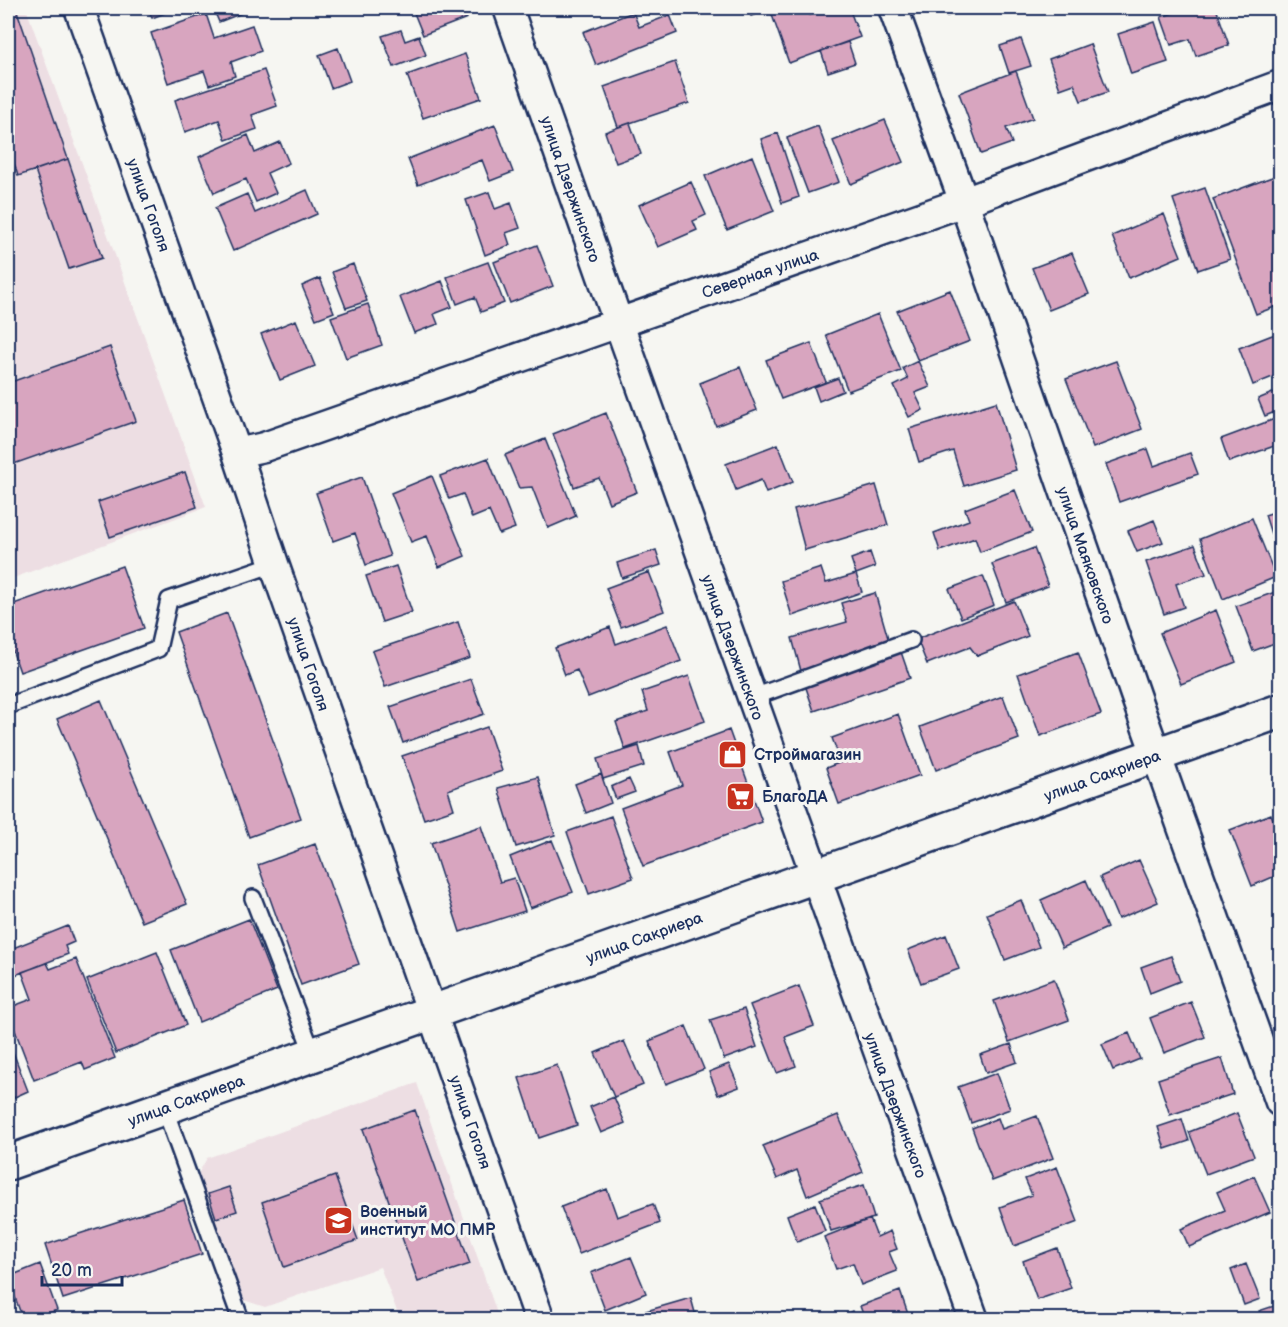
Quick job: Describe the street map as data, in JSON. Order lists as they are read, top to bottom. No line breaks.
{"streets":{"street":["улица Дзержинского","улица Гоголя","Северная улица","улица Маяковского","улица Сакриера"]},"crossings":[["улица Дзержинского","Северная улица"],["улица Дзержинского","улица Сакриера"],["улица Гоголя","Северная улица"],["улица Гоголя","улица Сакриера"],["Северная улица","улица Маяковского"],["улица Маяковского","улица Сакриера"]],"places":{"shop":["Строймагазин"],"supermarket":["БлагоДА"],"school or university":["Военный институт МО ПМР"]},"scale_bar":"20 m"}
